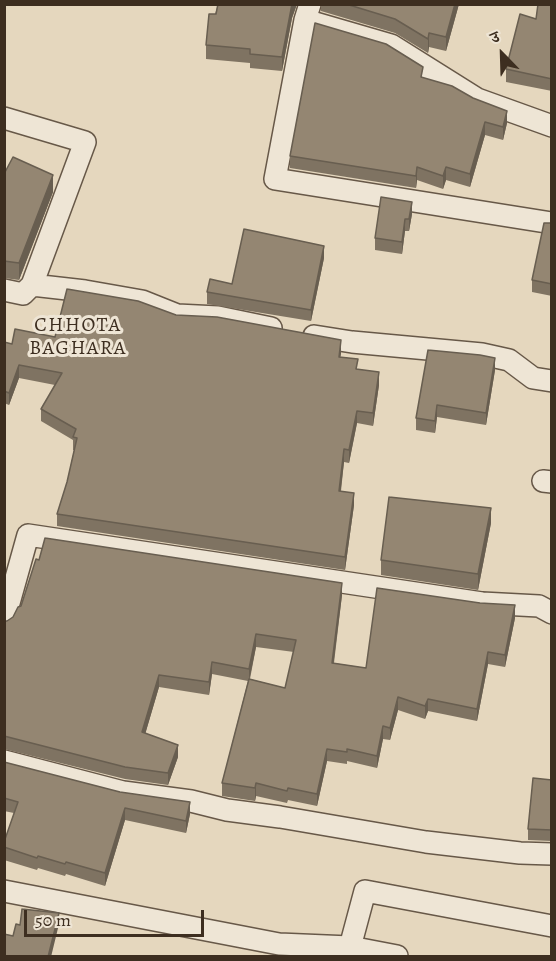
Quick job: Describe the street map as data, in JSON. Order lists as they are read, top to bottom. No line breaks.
{"districts":["CHHOTA BAGHARA"],"scale_bar":"50 m","north":"top left"}
